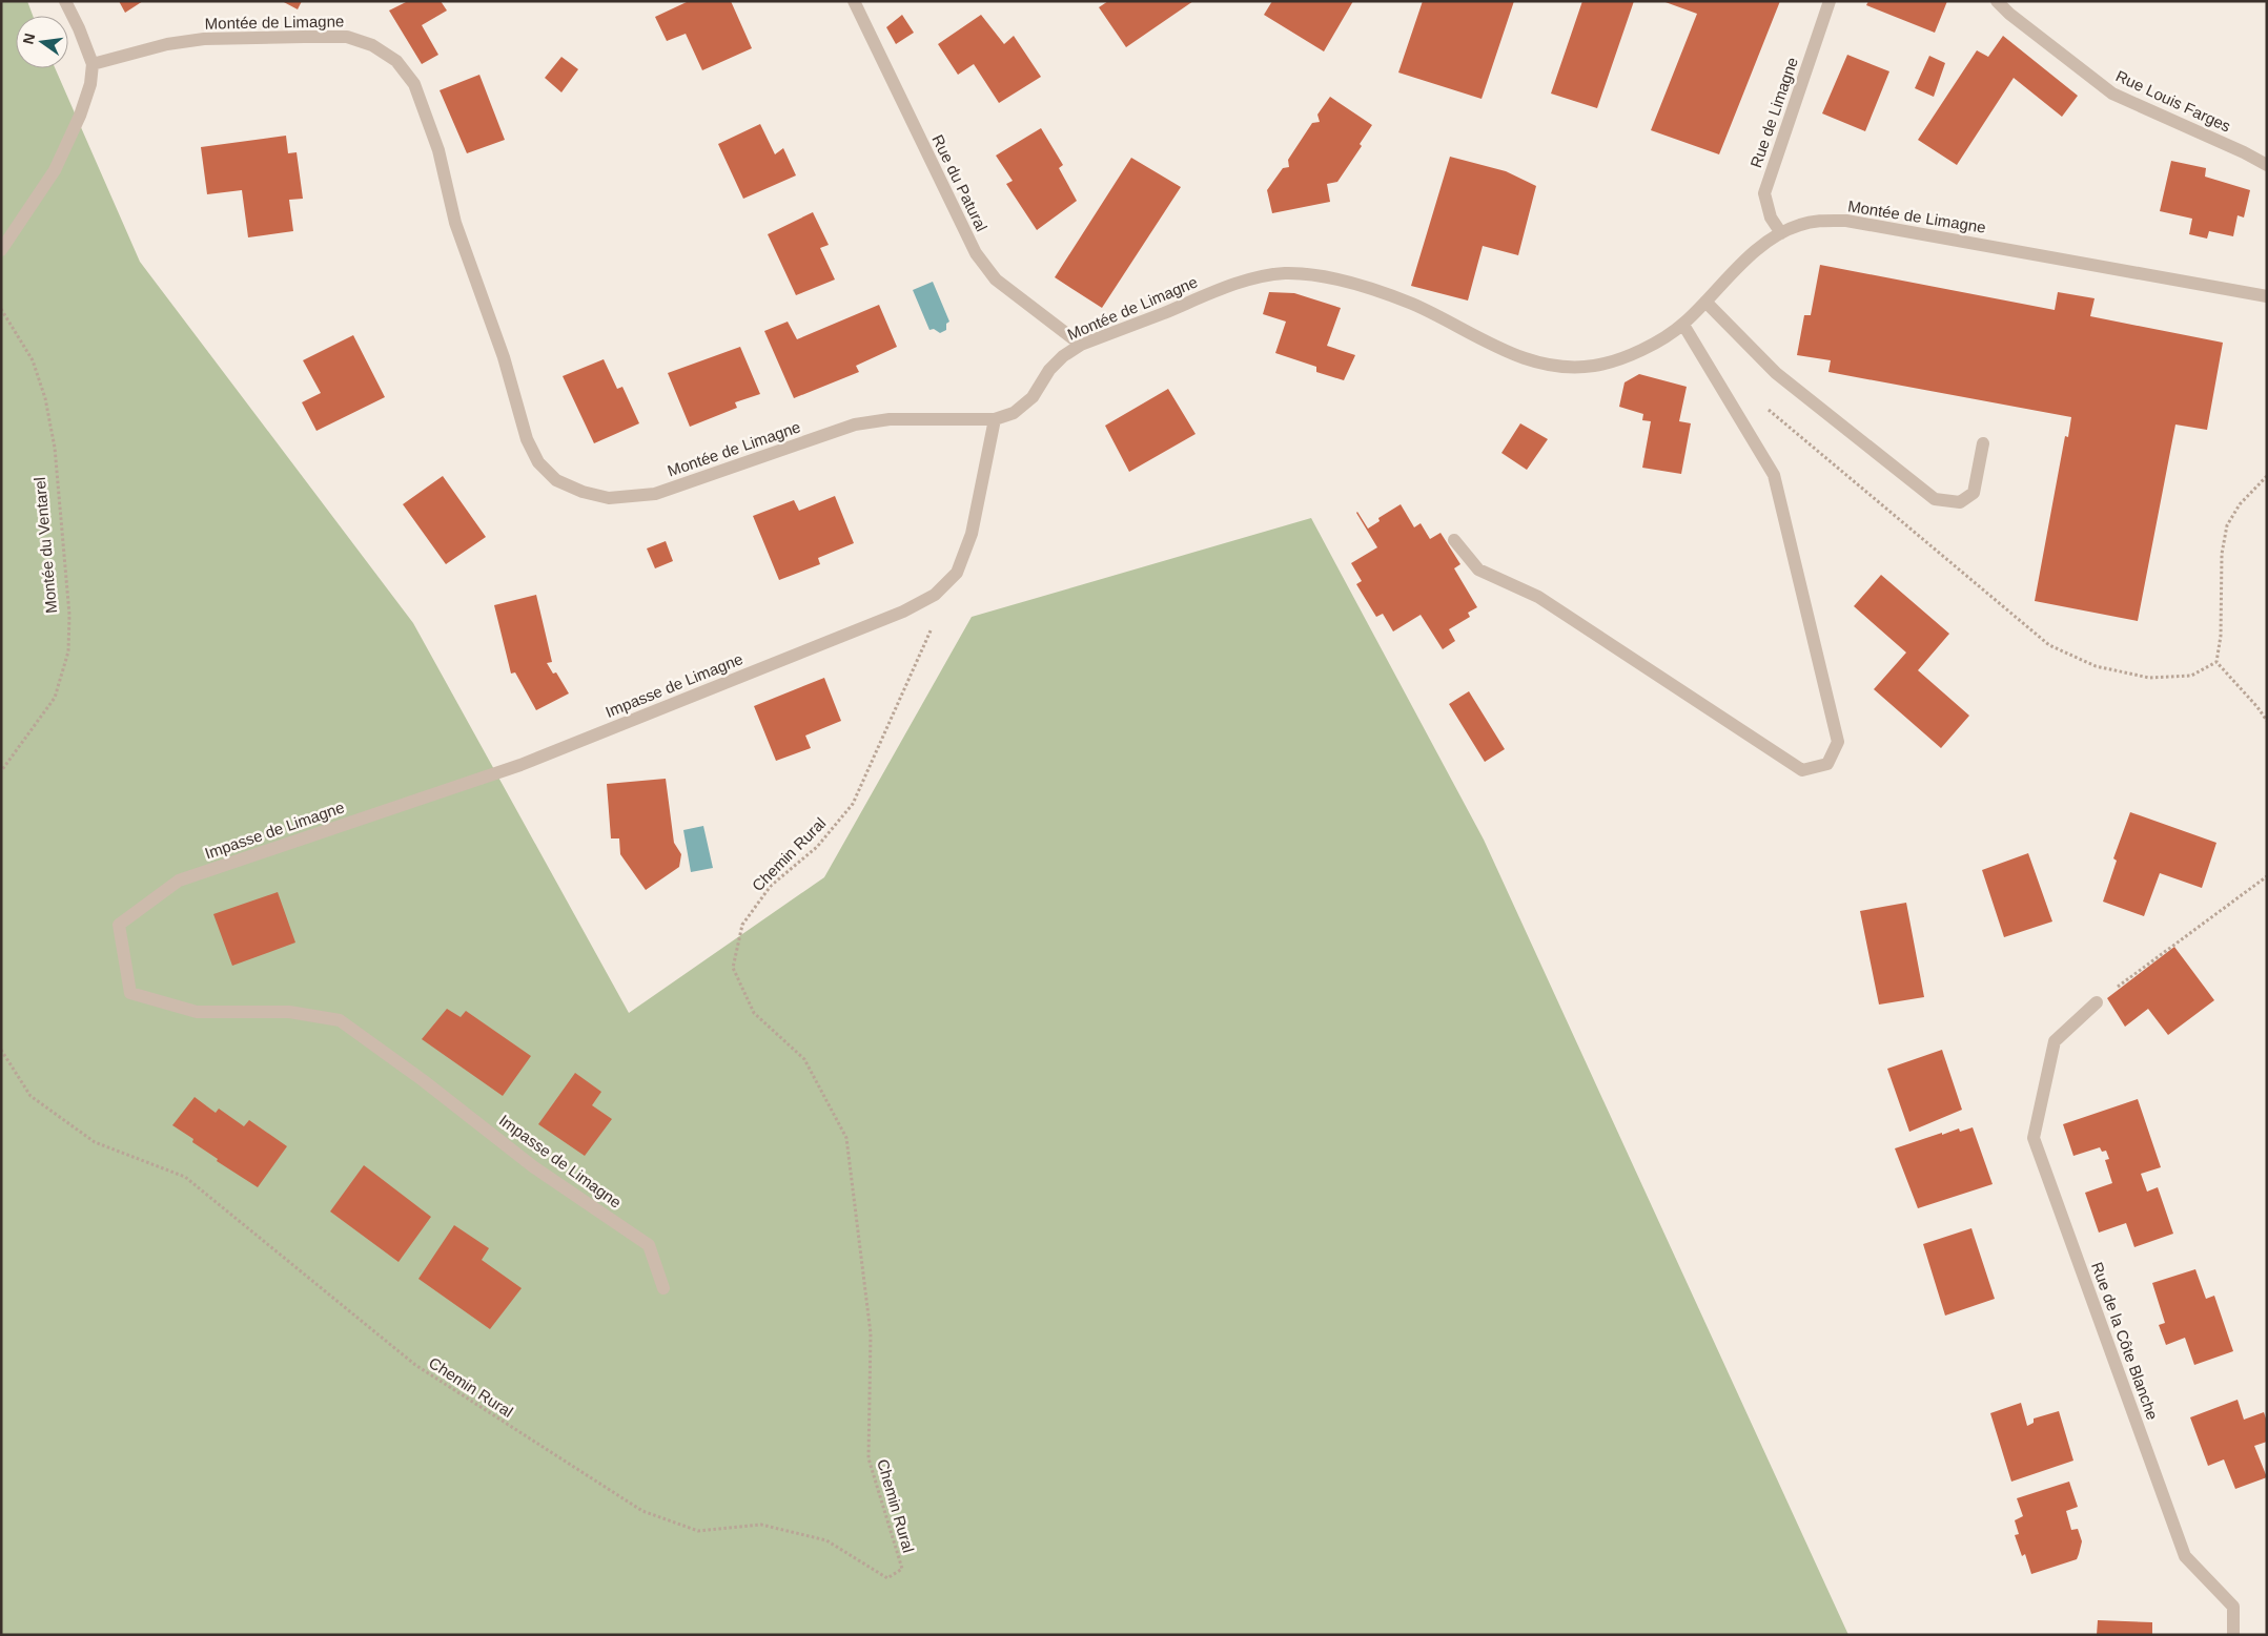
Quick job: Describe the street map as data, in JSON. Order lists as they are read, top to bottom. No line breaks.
{"streets":{"street":["Montée de Limagne","Rue Louis Farges","Rue de Limagne","Rue du Patural","Impasse de Limagne","Rue de la Côte Blanche"],"path":["Montée du Ventarel","Chemin Rural"]},"crossings":[["Montée de Limagne","Rue de Limagne"],["Montée de Limagne","Rue du Patural"],["Montée de Limagne","Impasse de Limagne"]],"north":"left"}
